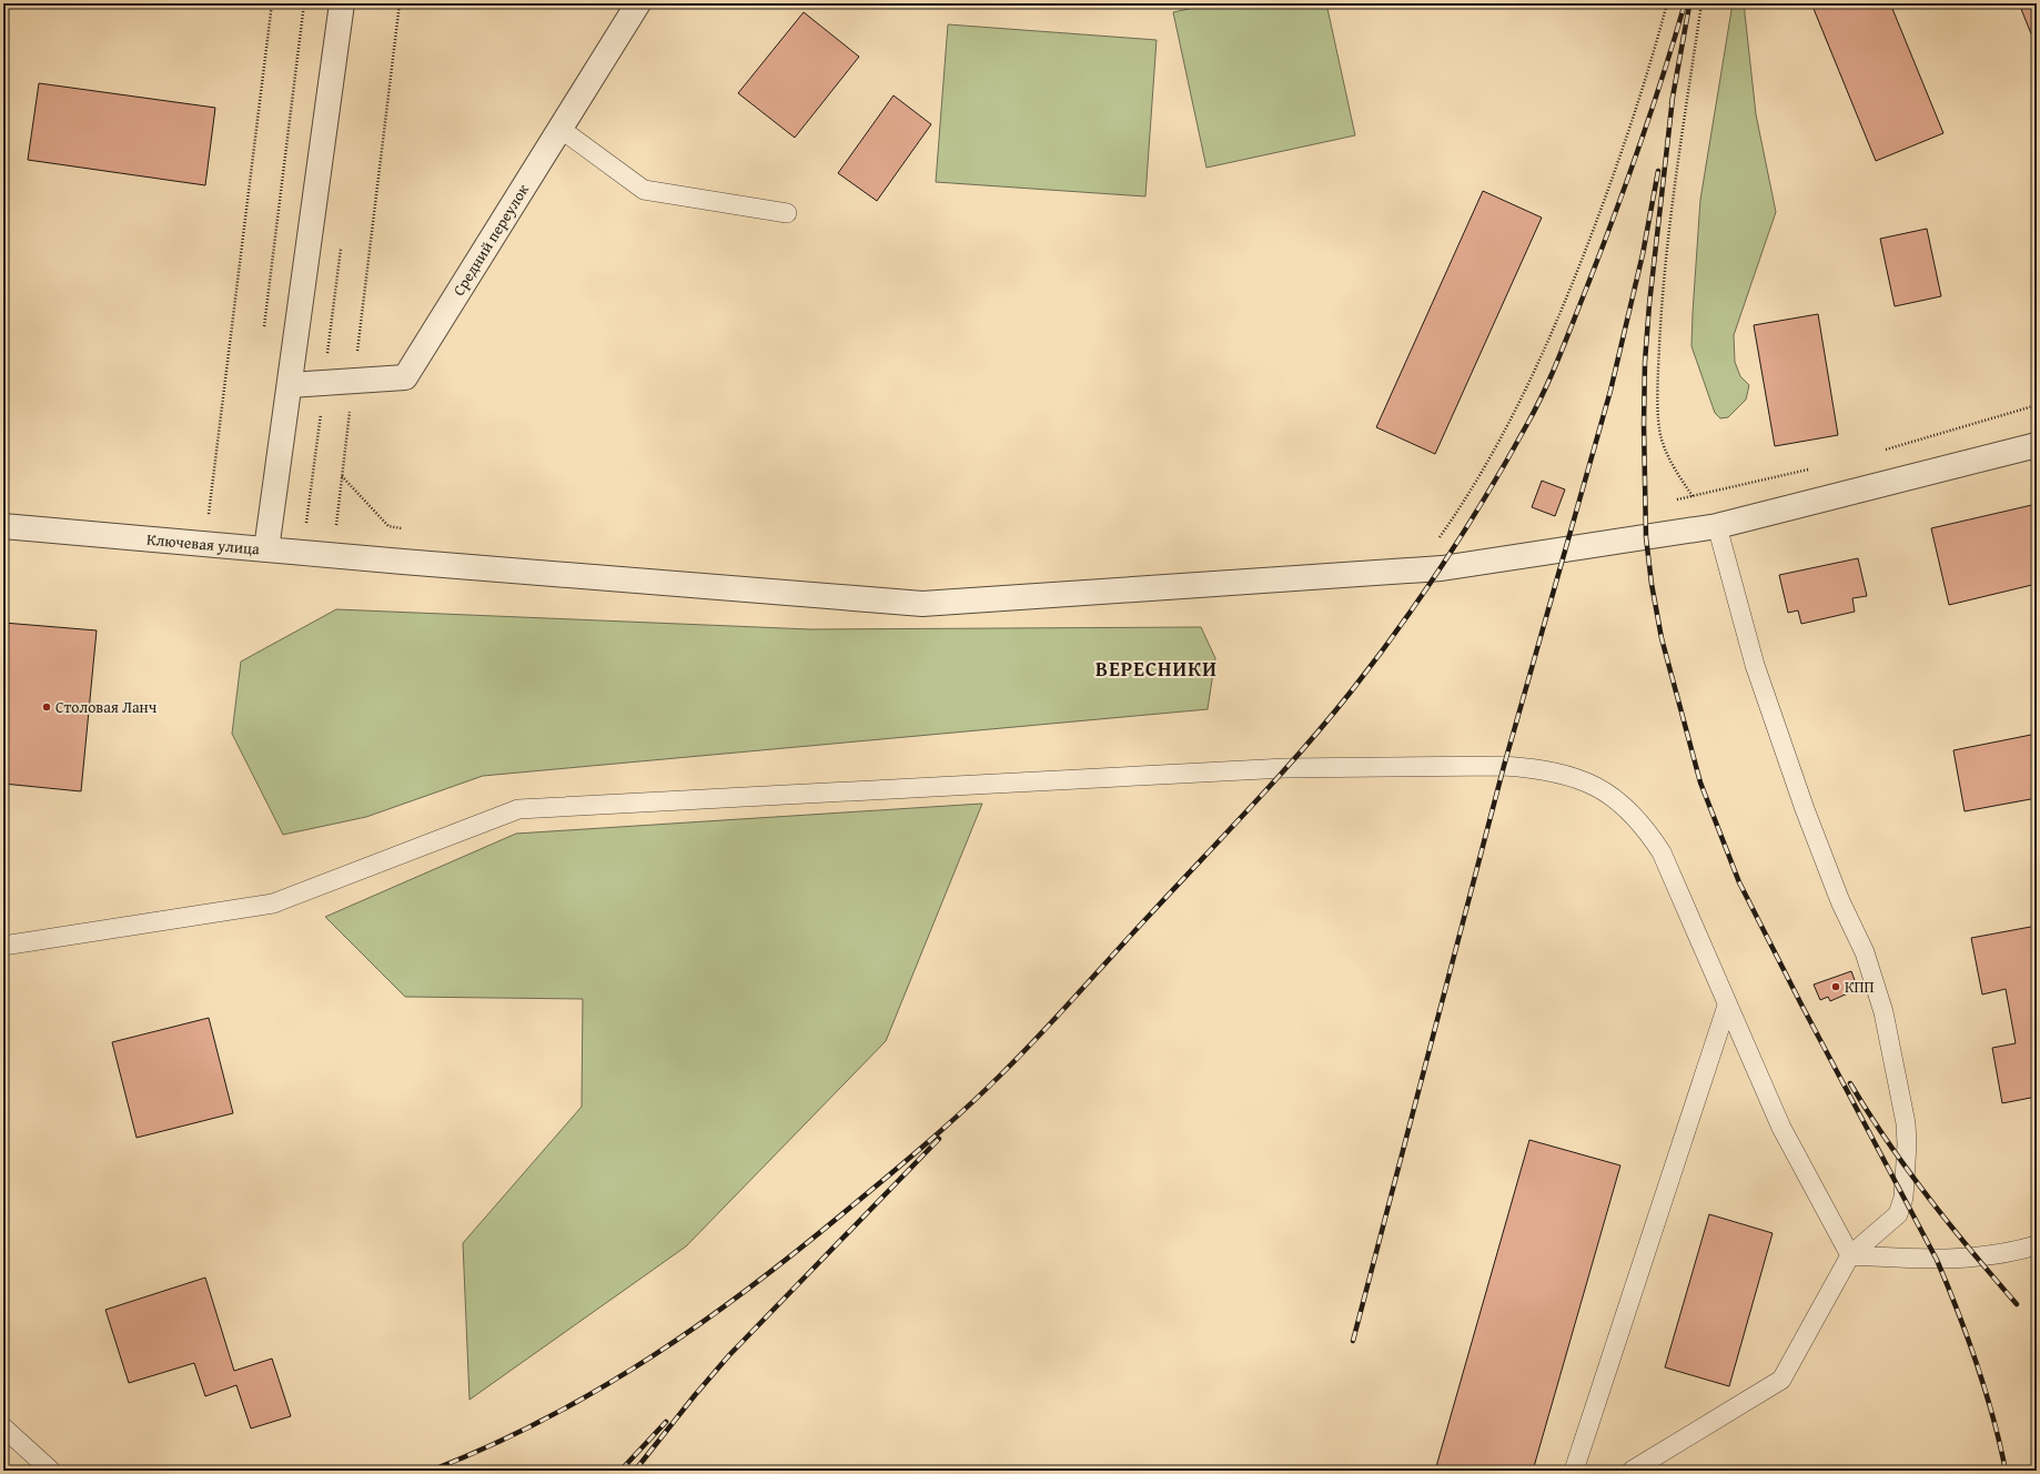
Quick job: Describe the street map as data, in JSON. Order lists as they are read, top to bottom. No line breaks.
{"streets":{"street":["Средний переулок","Ключевая улица"]},"districts":["ВЕРЕСНИКИ"],"places":["Столовая Ланч","КПП"]}
